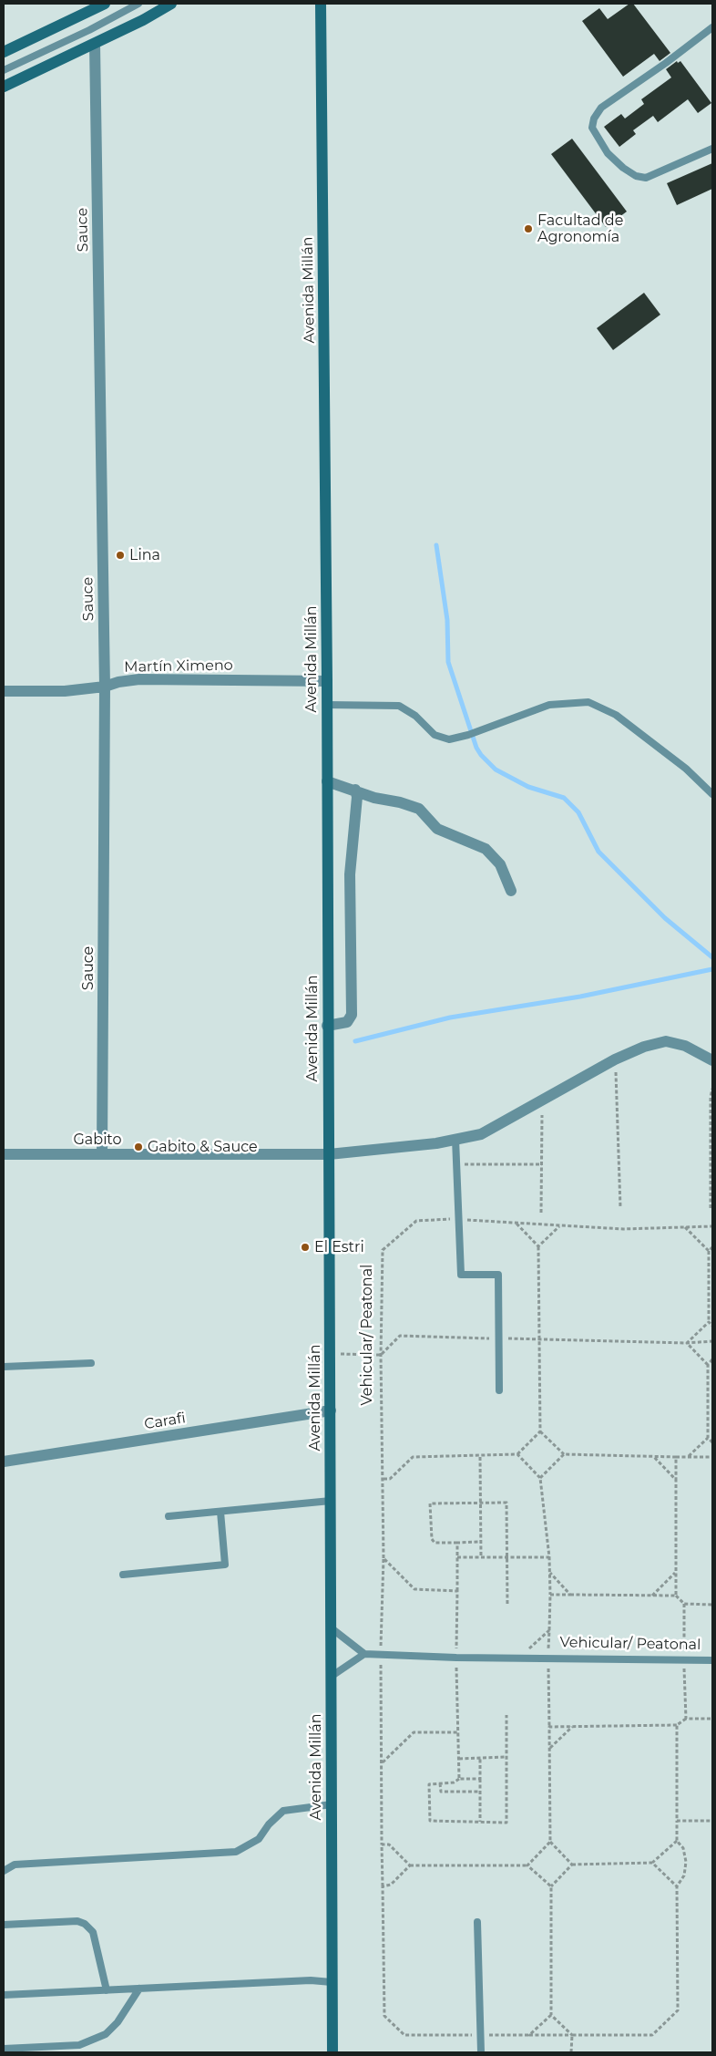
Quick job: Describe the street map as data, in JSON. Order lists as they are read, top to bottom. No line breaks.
{"streets":{"main road":["Avenida Millán"],"street":["Sauce","Martín Ximeno","Gabito","Carafi"],"lane":["Vehicular/ Peatonal"]},"crossings":[["Sauce","Martín Ximeno"],["Sauce","Gabito"],["Avenida Millán","Martín Ximeno"],["Avenida Millán","Gabito"],["Avenida Millán","Carafi"]],"places":["Facultad de Agronomía","Lina","Gabito & Sauce","El Estri"]}
